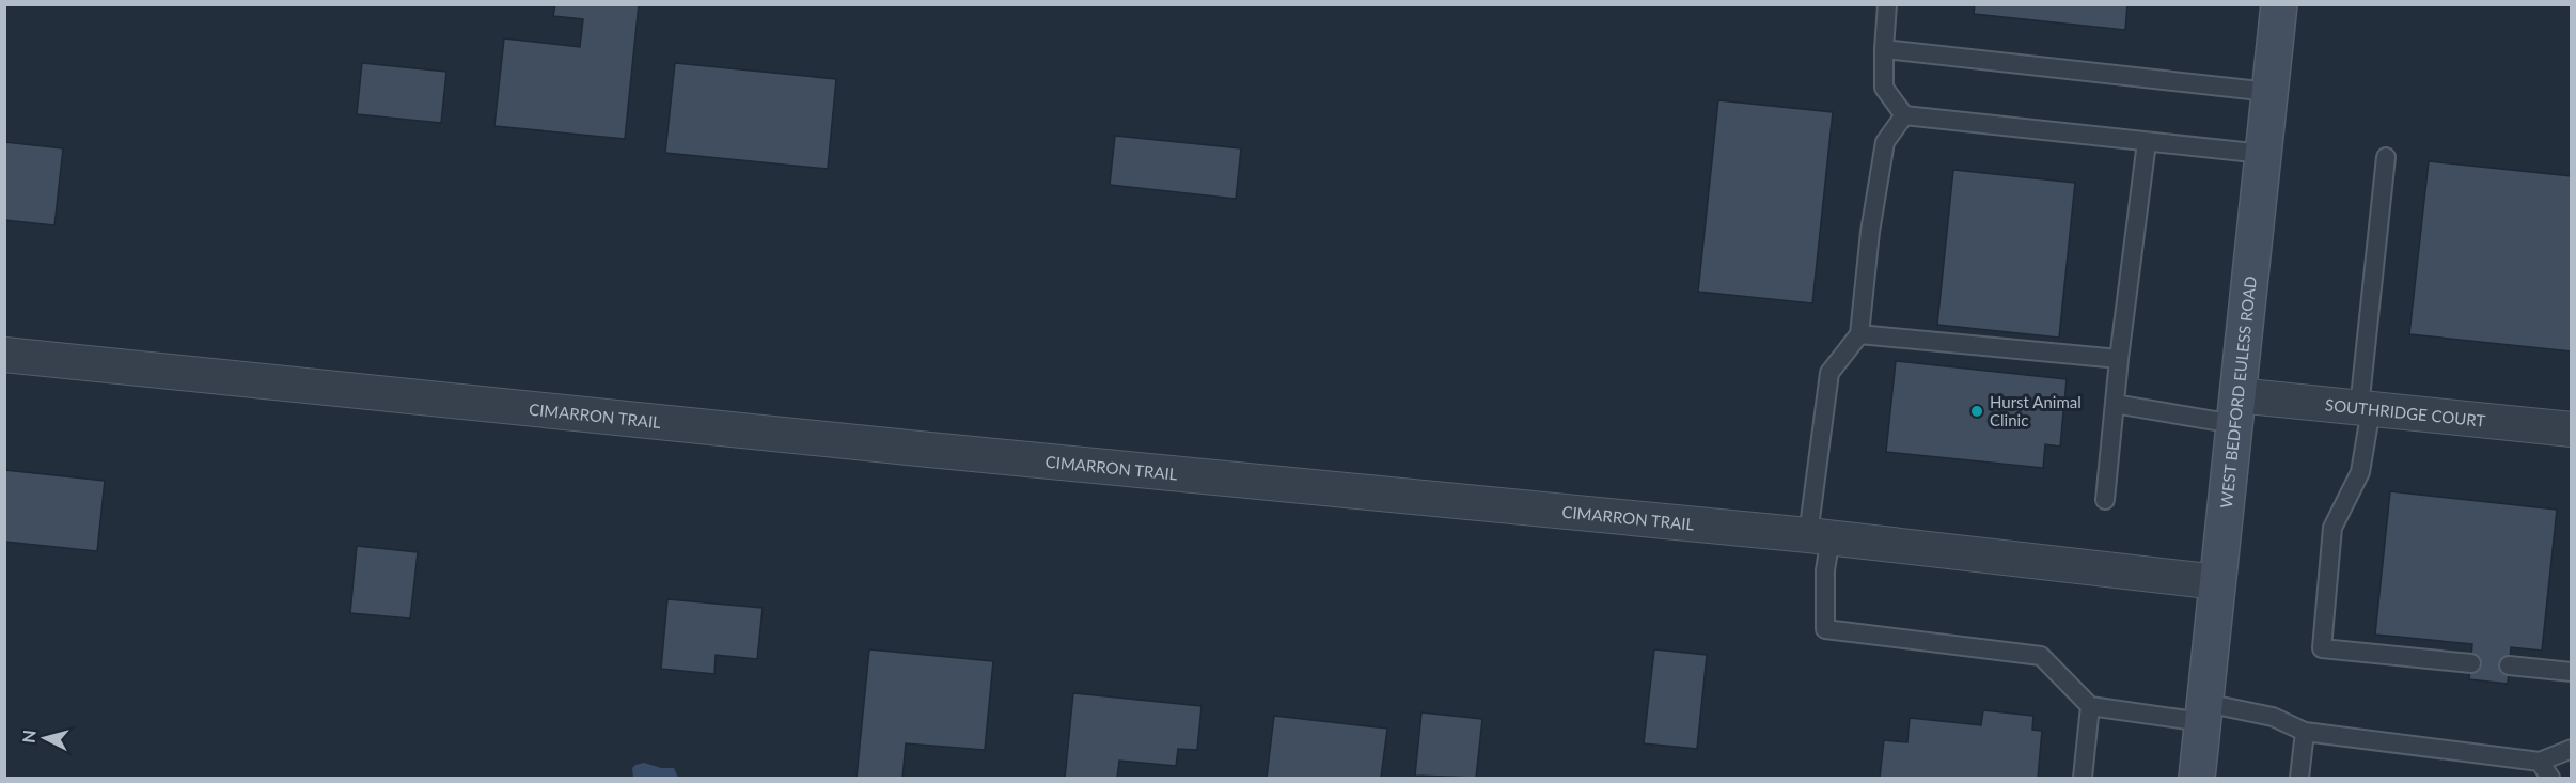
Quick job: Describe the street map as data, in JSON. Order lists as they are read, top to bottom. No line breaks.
{"streets":{"main road":["WEST BEDFORD EULESS ROAD"],"street":["SOUTHRIDGE COURT","CIMARRON TRAIL"]},"crossings":[["WEST BEDFORD EULESS ROAD","SOUTHRIDGE COURT"],["WEST BEDFORD EULESS ROAD","CIMARRON TRAIL"]],"places":["Hurst Animal Clinic"],"north":"left"}
